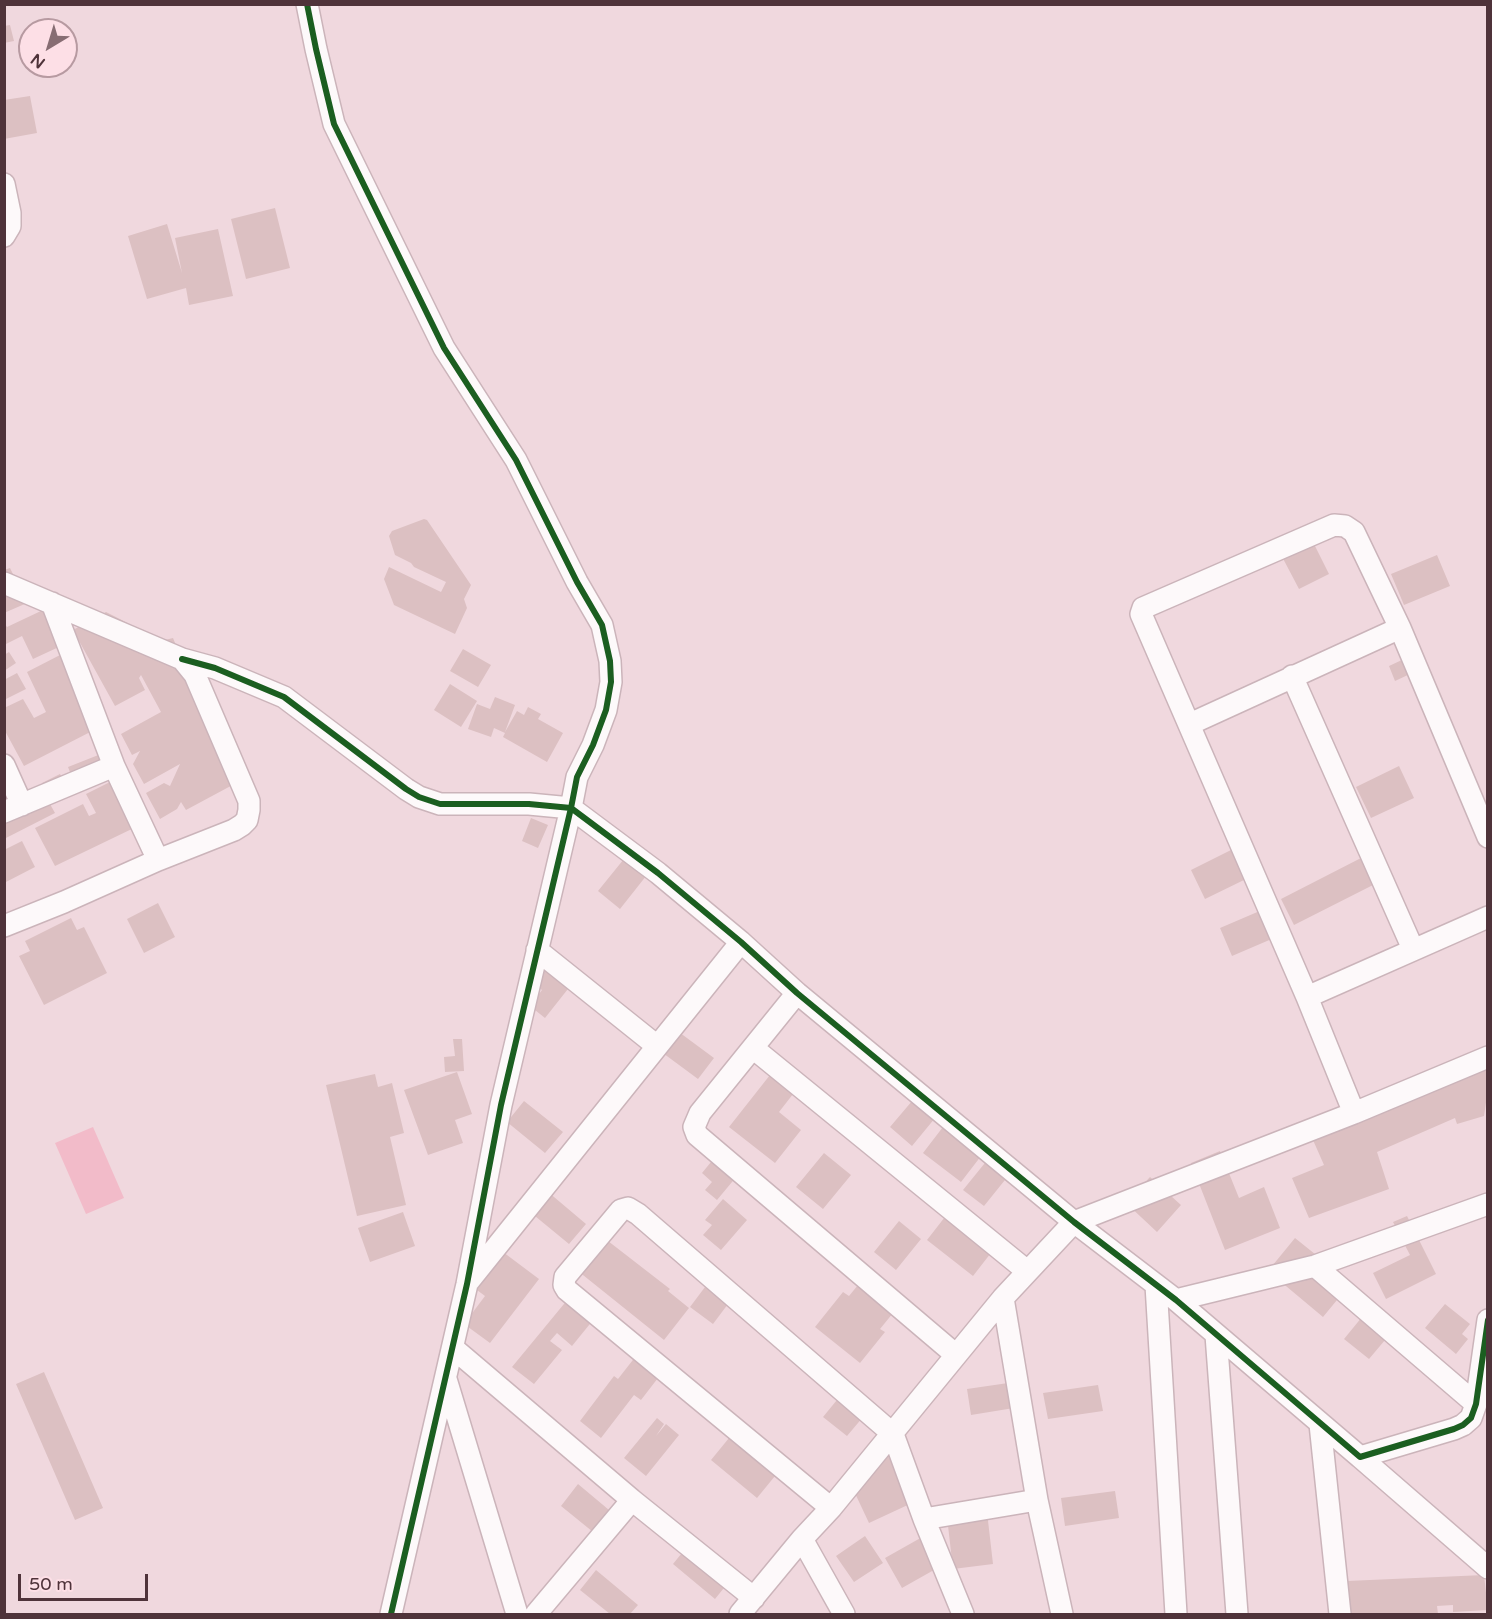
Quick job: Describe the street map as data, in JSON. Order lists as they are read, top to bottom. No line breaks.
{"scale_bar":"50 m","north":"bottom left"}
